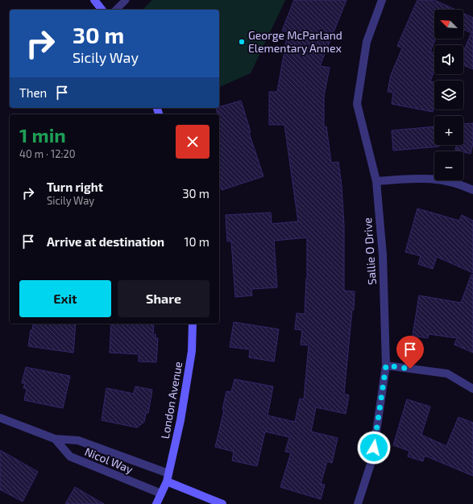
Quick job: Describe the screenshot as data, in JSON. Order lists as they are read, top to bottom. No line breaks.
{"streets":{"street":["Sallie O Drive","London Avenue","Nicol Way"]},"crossings":[["London Avenue","Nicol Way"]],"places":["George McParland Elementary Annex"],"north":"top left","page":{"map_buttons":["+","−"],"turn":["30 m","Sicily Way"],"then":"Then","heading":["1 min","40 m · 12:20"],"list":[{"name":"Turn right","note":"Sicily Way","value":"30 m"},{"name":"Arrive at destination","value":"10 m"}],"buttons":["Exit","Share"]}}
